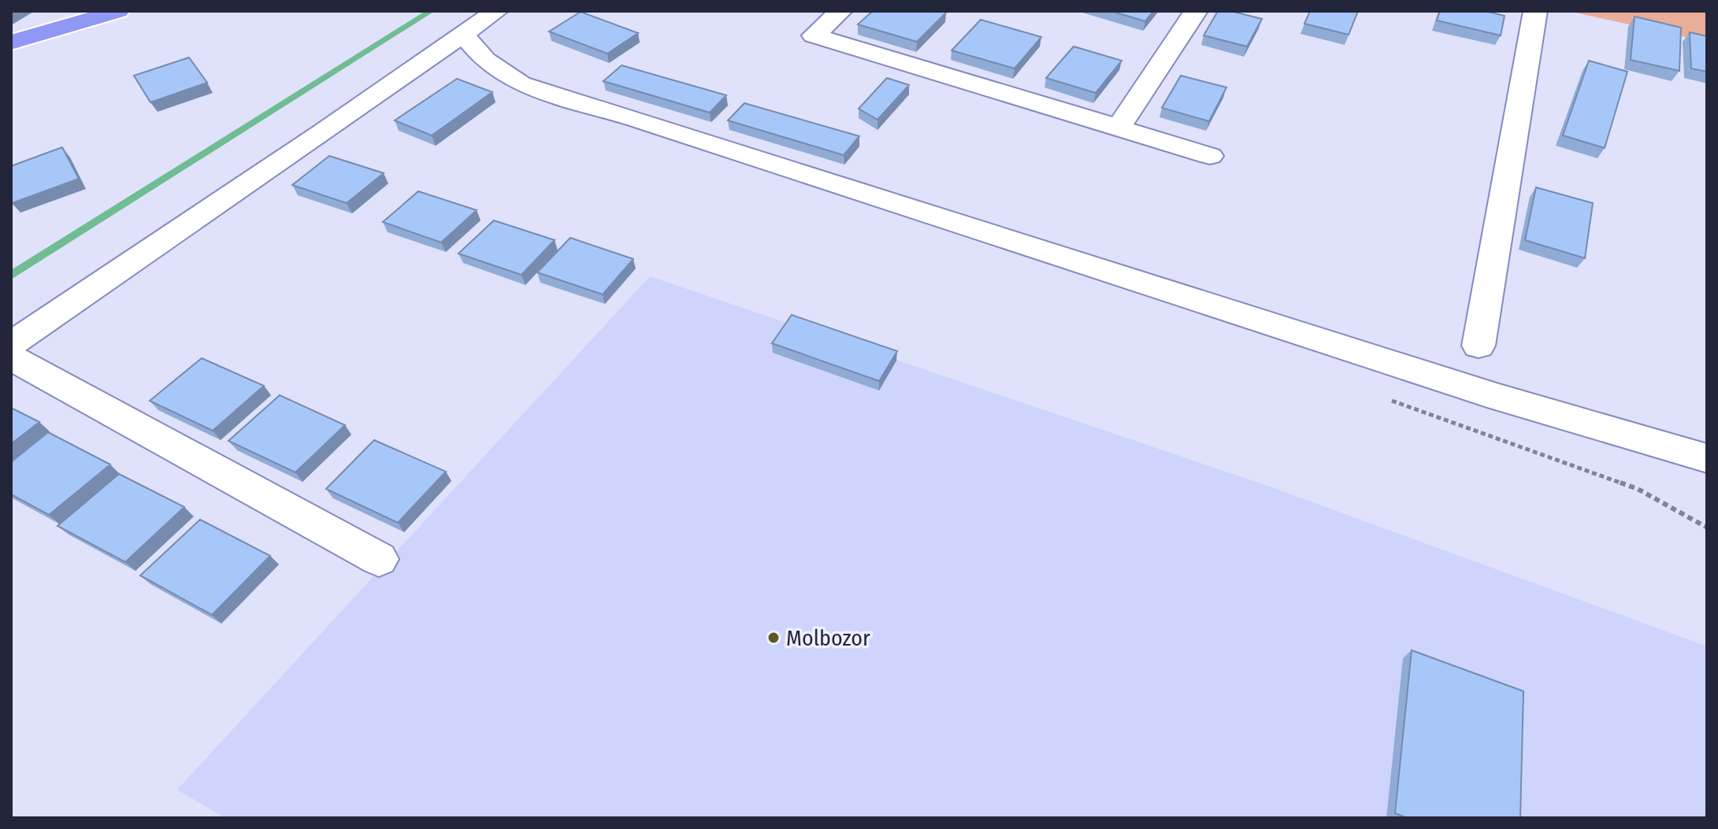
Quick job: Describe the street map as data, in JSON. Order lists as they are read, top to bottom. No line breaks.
{"places":["Molbozor"]}
